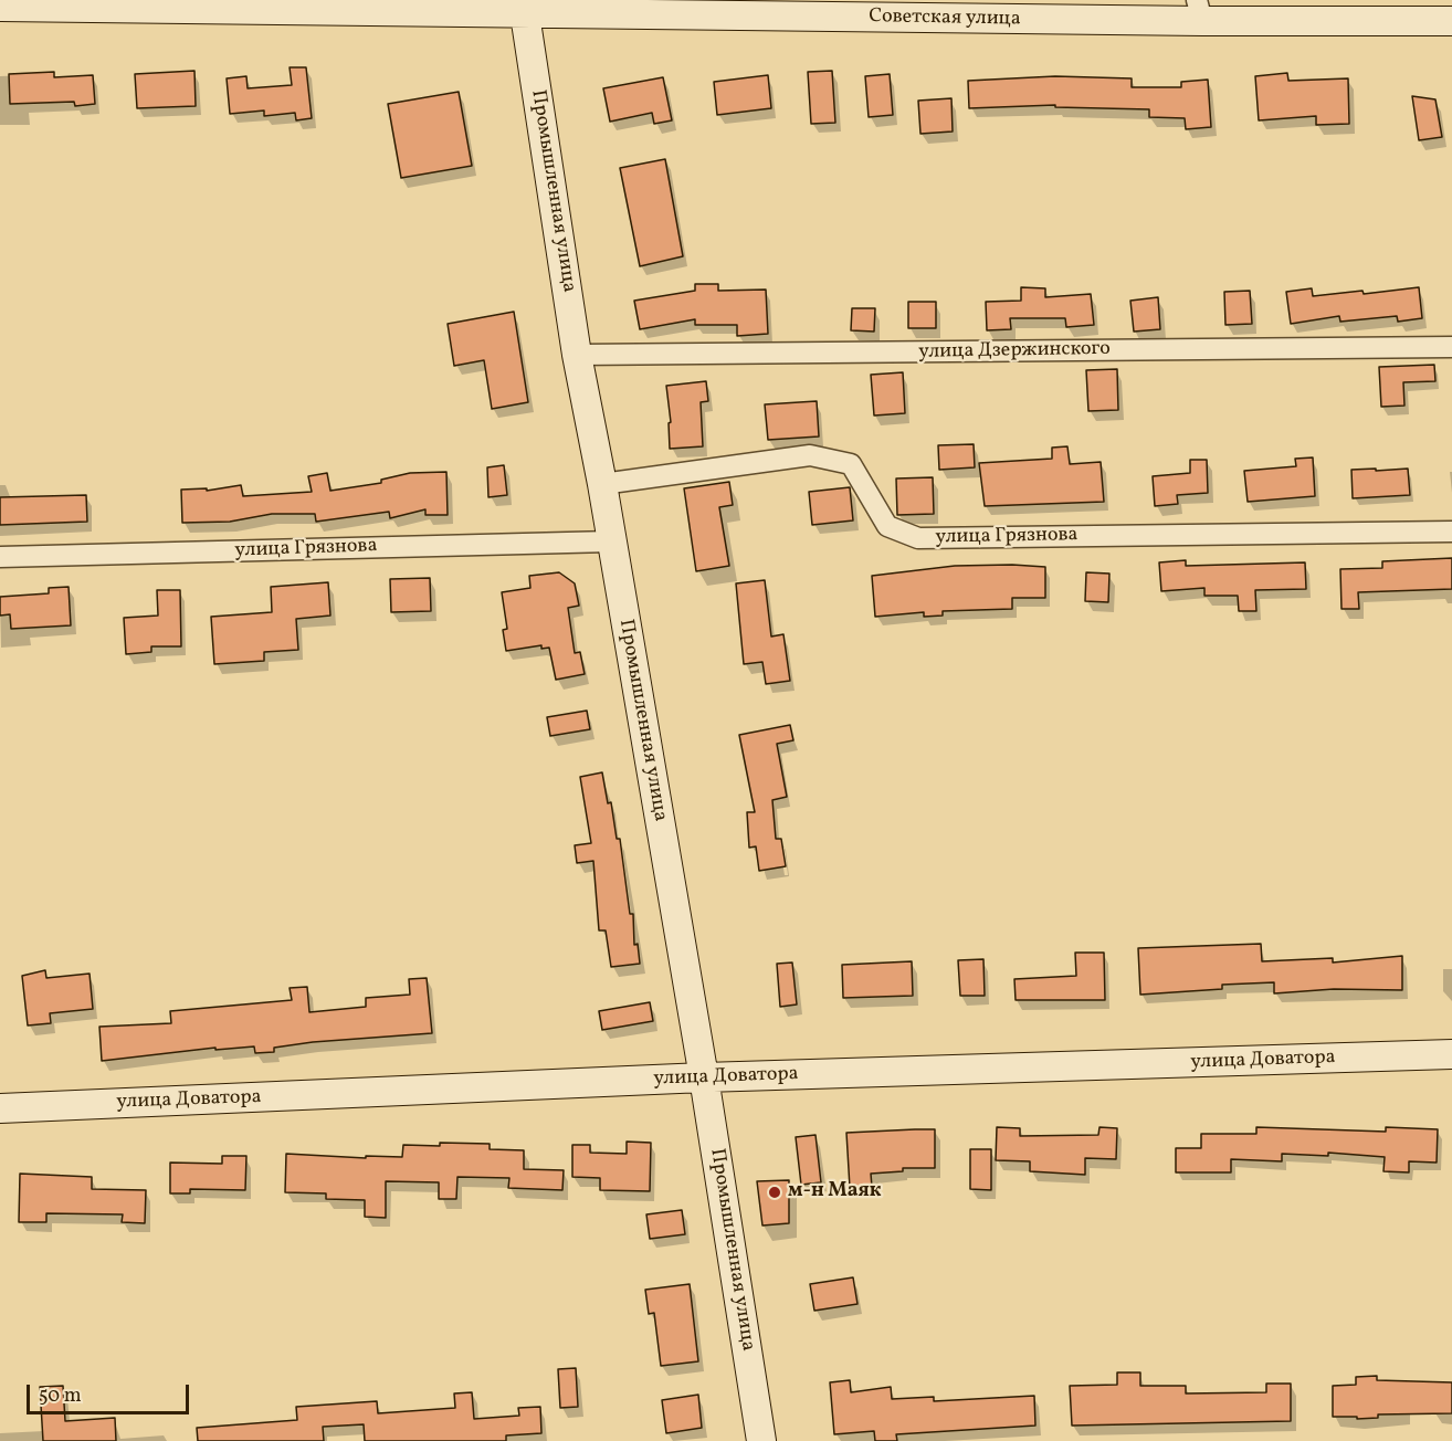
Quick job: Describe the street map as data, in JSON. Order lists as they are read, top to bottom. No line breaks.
{"streets":{"main road":["Советская улица","Промышленная улица","улица Доватора"],"street":["улица Дзержинского","улица Грязнова"]},"crossings":[["Советская улица","Промышленная улица"],["Промышленная улица","улица Дзержинского"],["Промышленная улица","улица Грязнова"],["Промышленная улица","улица Доватора"]],"places":["м-н Маяк"],"scale_bar":"50 m"}
